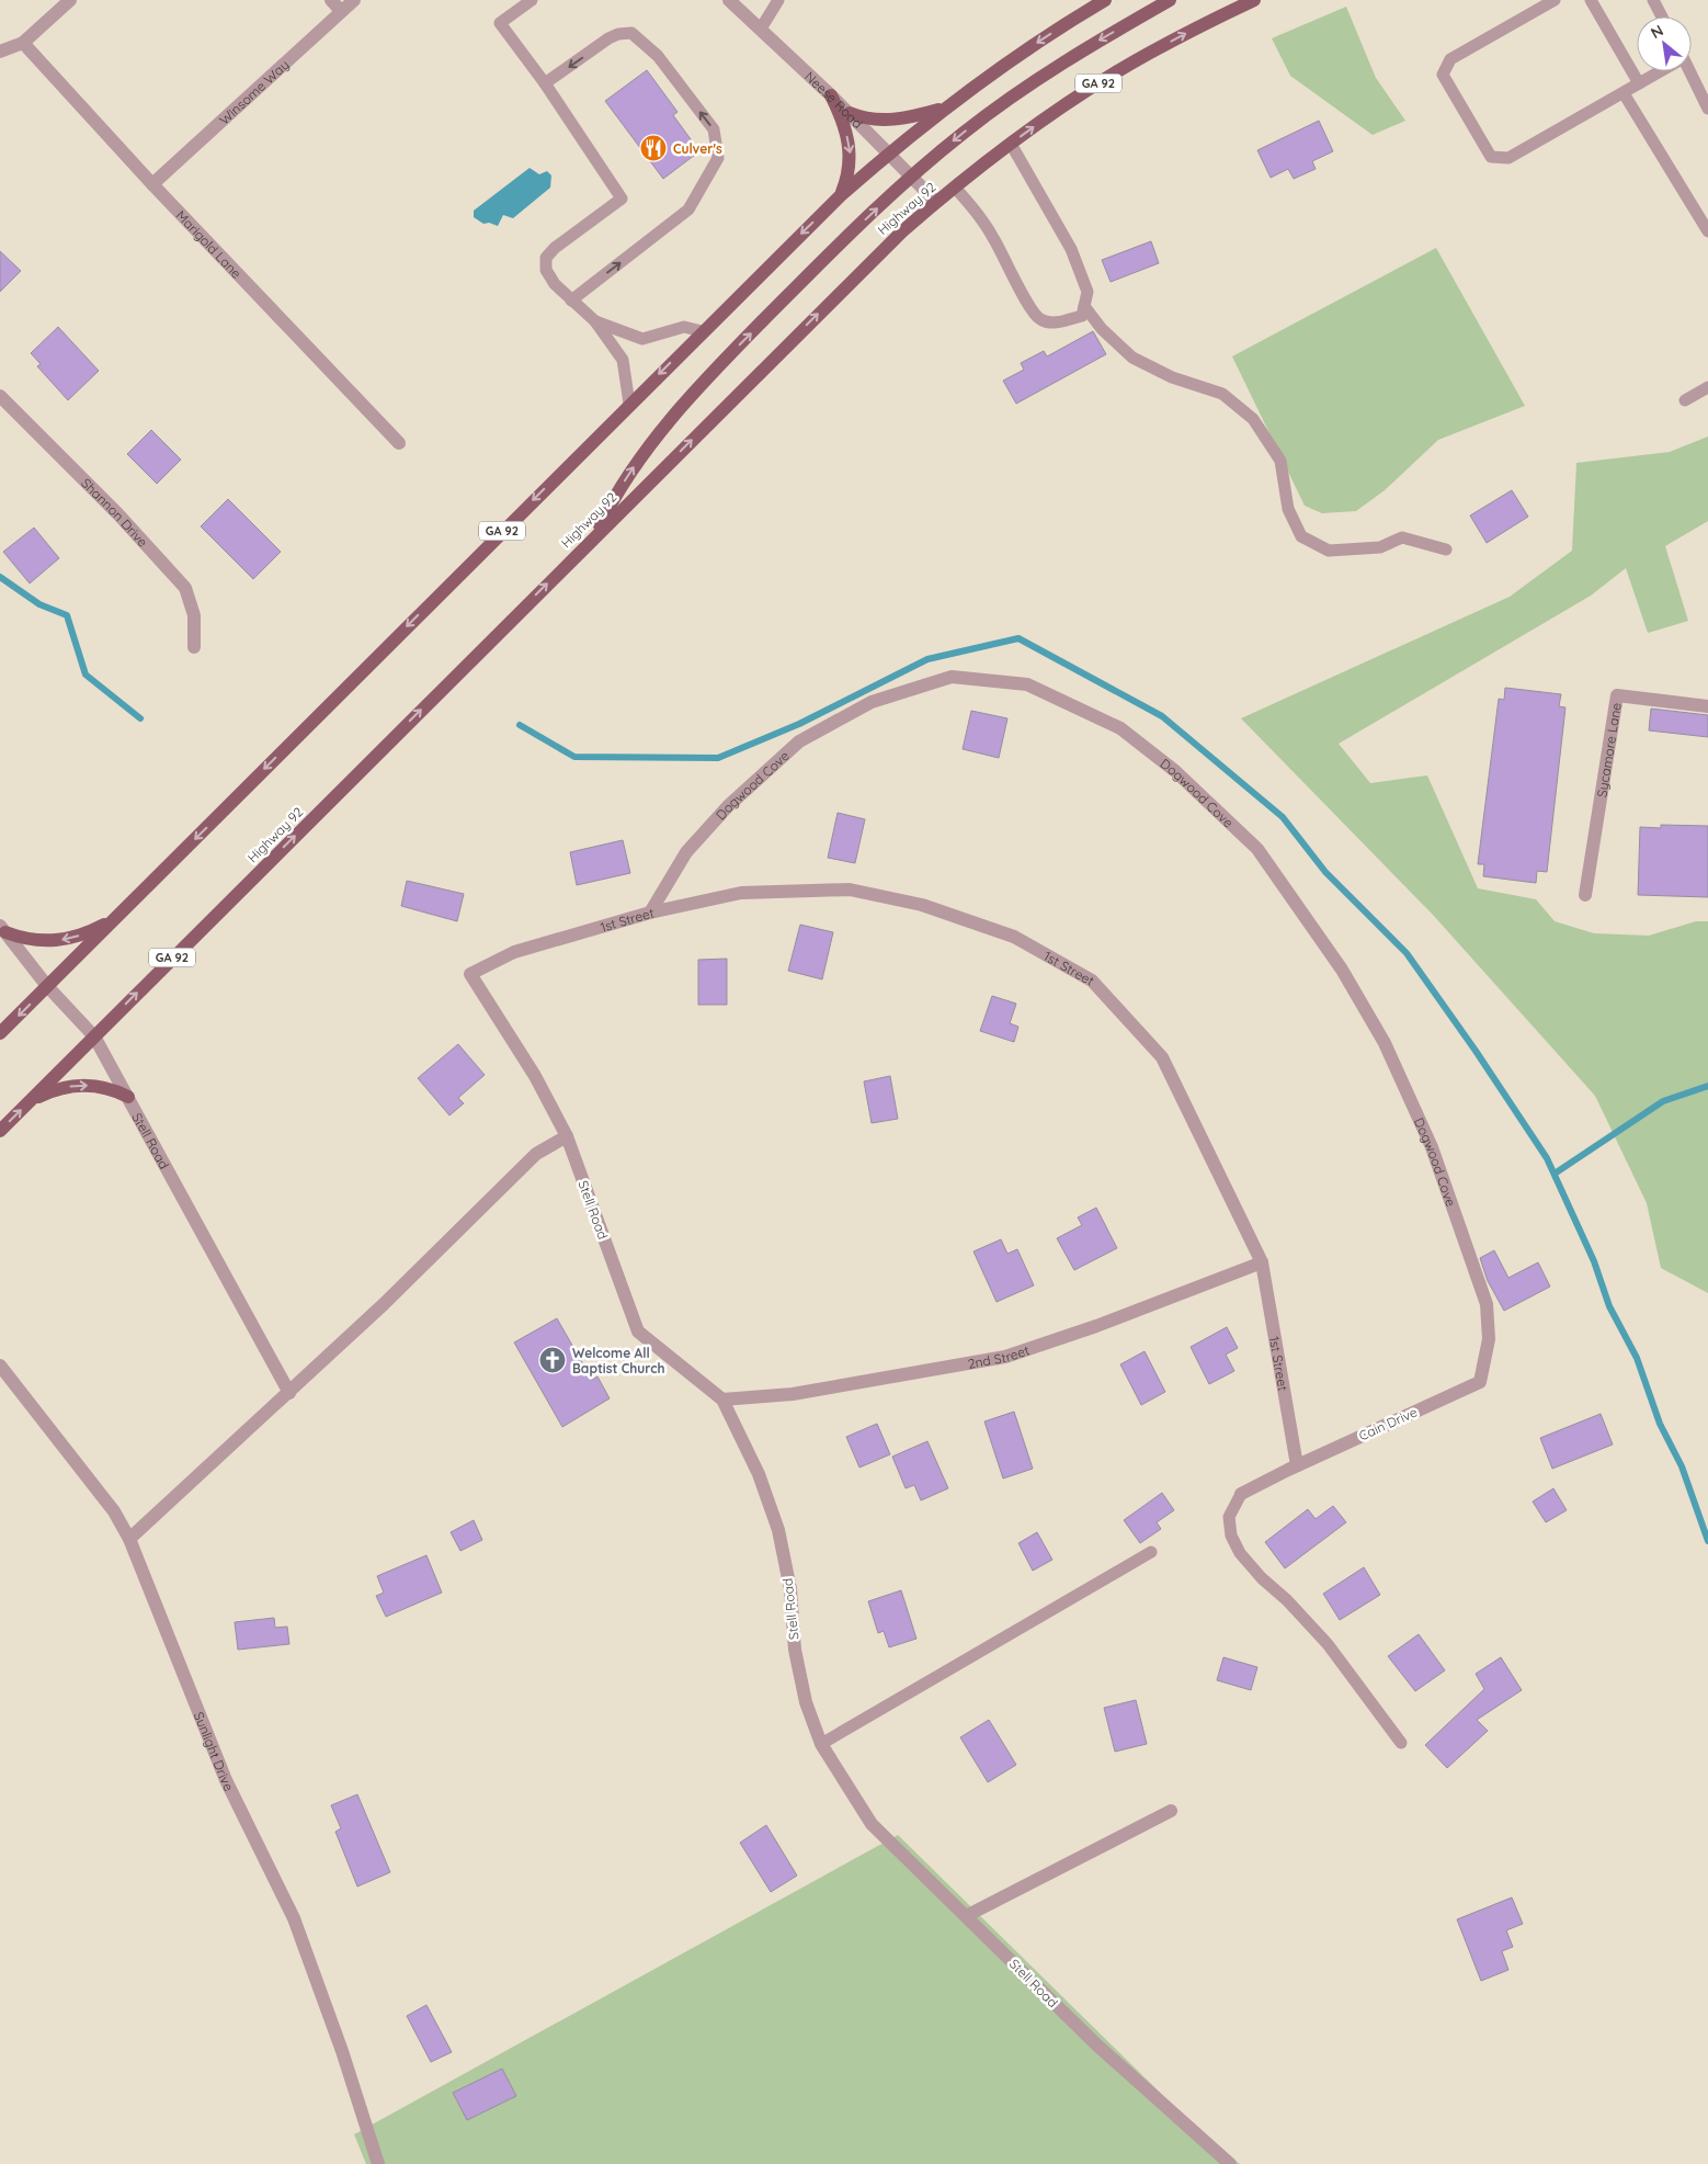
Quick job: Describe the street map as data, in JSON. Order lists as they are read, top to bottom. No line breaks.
{"streets":{"main road":["GA 92","Highway 92"],"street":["Winsome Way","Neese Road","Marigold Lane","Shannon Drive","Sycamore Lane","Dogwood Cove","1st Street","Stell Road","2nd Street","Cain Drive","Sunlight Drive"]},"crossings":[["GA 92","Neese Road"],["GA 92","Stell Road"],["Winsome Way","Marigold Lane"],["Neese Road","Highway 92"],["Highway 92","Stell Road"],["Dogwood Cove","1st Street"],["Dogwood Cove","Cain Drive"],["1st Street","Stell Road"],["1st Street","2nd Street"],["1st Street","Cain Drive"],["Stell Road","2nd Street"]],"places":{"restaurant":["Culver's"],"church":["Welcome All Baptist Church"]},"north":"top left"}
